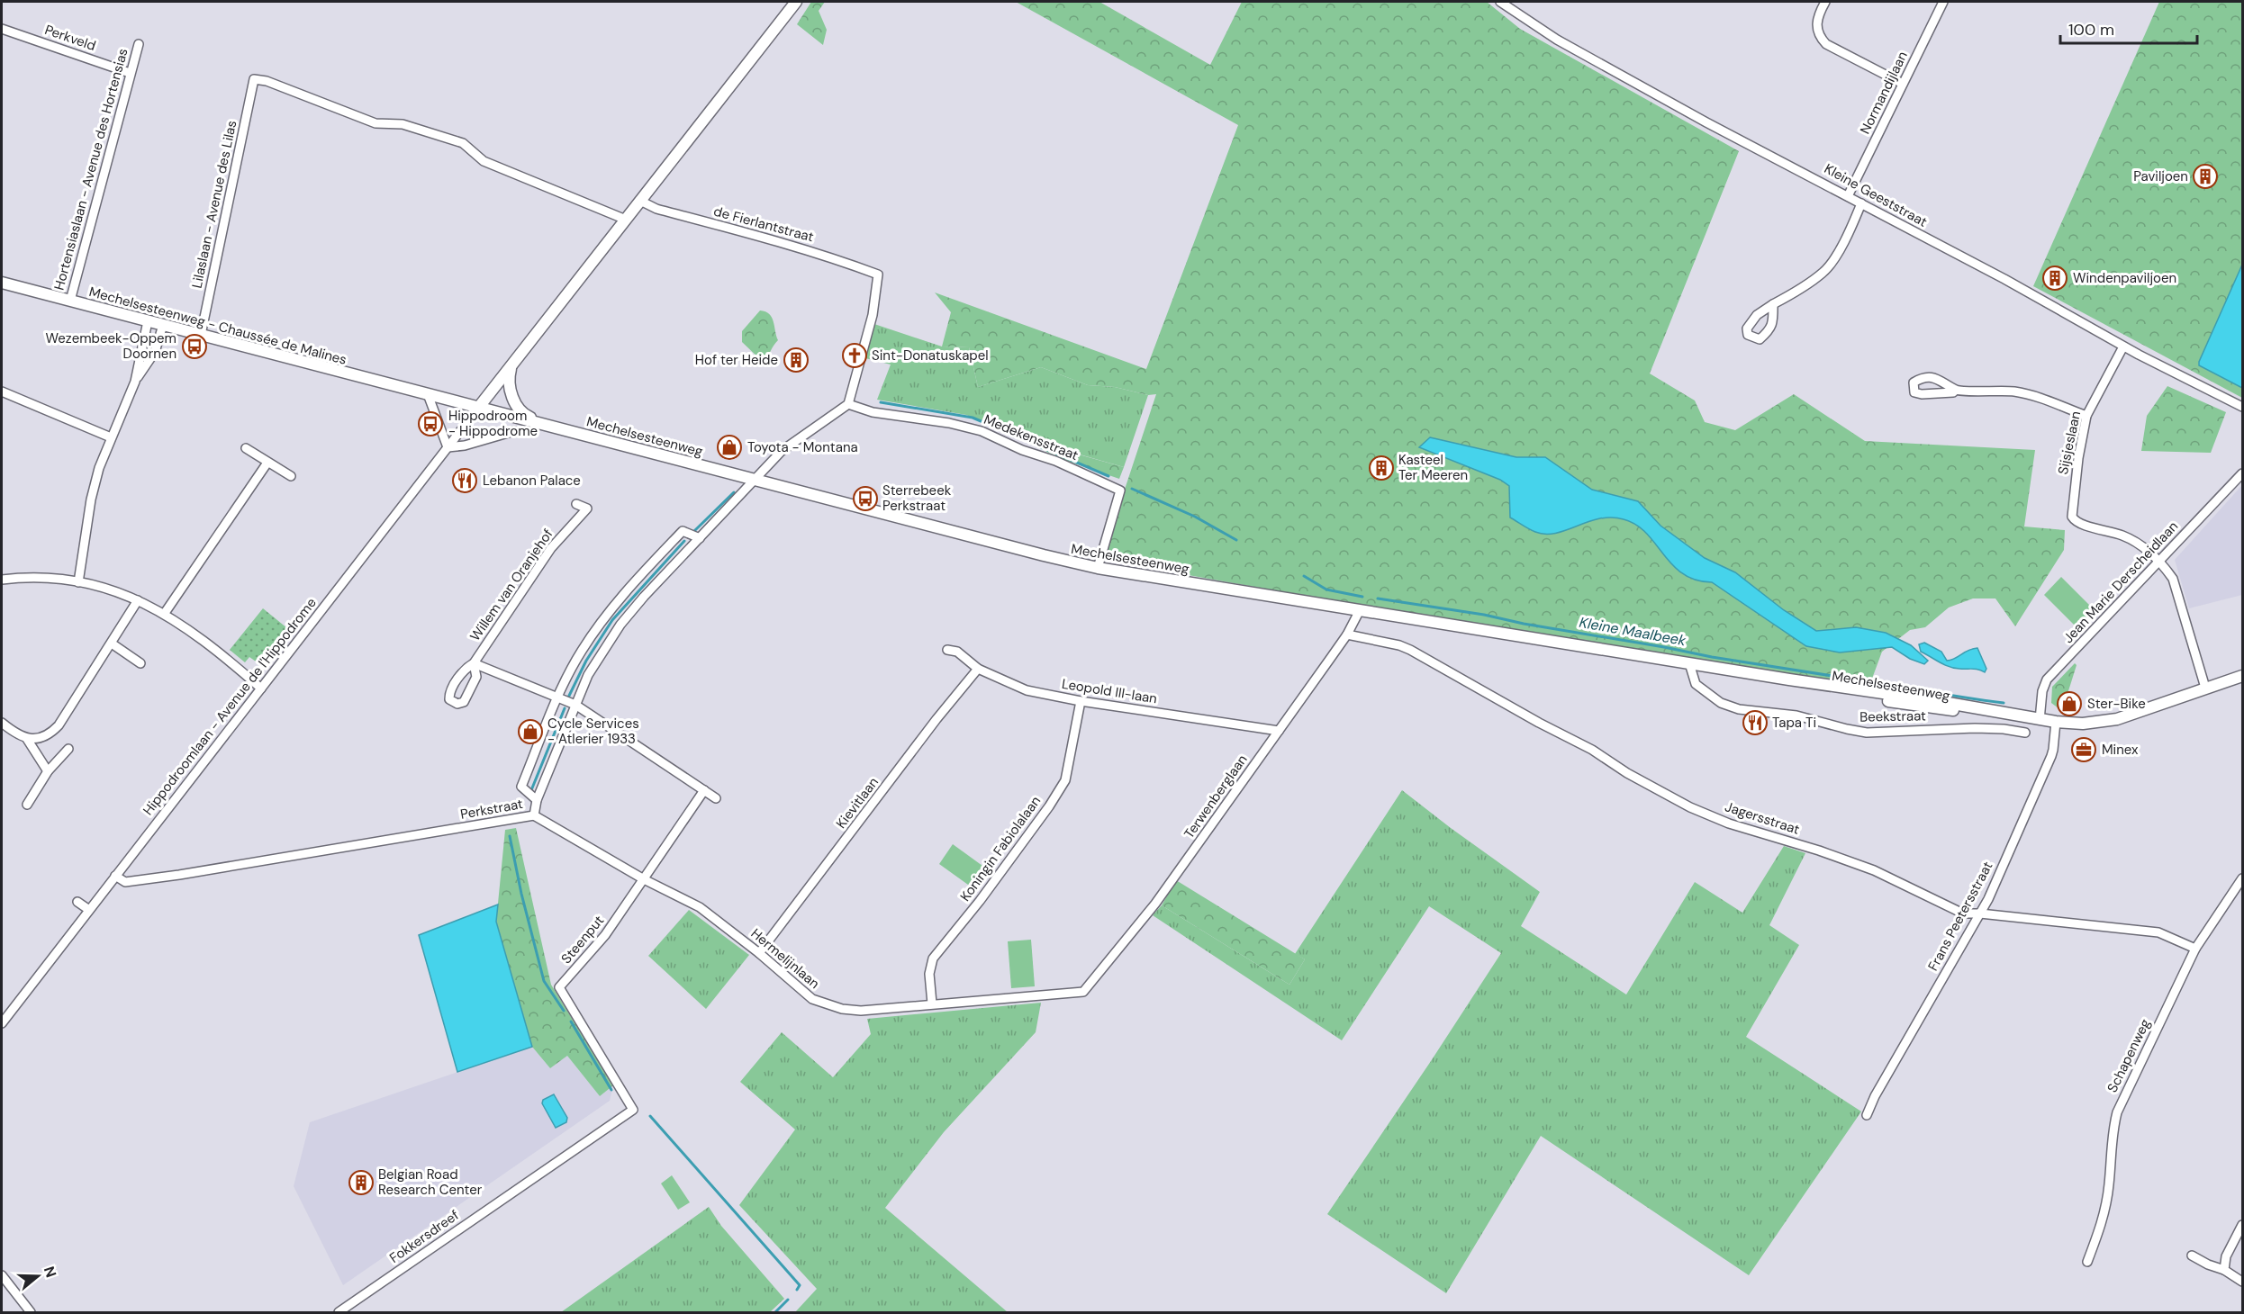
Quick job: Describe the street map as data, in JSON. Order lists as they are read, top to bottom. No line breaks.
{"streets":{"main road":["Mechelsesteenweg - Chaussée de Malines","Mechelsesteenweg"],"street":["Perkveld","Normandijlaan","Hortensiaslaan - Avenue des Hortensias","Kleine Geeststraat","Lilaslaan - Avenue des Lilas","de Fierlantstraat","Medekensstraat","Sijsjeslaan","Jean Marie Derscheidlaan","Willem van Oranjehof","Leopold III-laan","Hippodroomlaan - Avenue de l'Hippodrome","Beekstraat","Terwenberglaan","Kievitlaan","Perkstraat","Jagersstraat","Koningin Fabiolalaan","Frans Peetersstraat","Steenput","Hermelijnlaan","Schapenweg","Fokkersdreef"]},"crossings":[["Perkveld","Hortensiaslaan - Avenue des Hortensias"],["Normandijlaan","Kleine Geeststraat"],["Hortensiaslaan - Avenue des Hortensias","Mechelsesteenweg - Chaussée de Malines"],["Kleine Geeststraat","Sijsjeslaan"],["Lilaslaan - Avenue des Lilas","Mechelsesteenweg - Chaussée de Malines"],["de Fierlantstraat","Medekensstraat"],["de Fierlantstraat","Perkstraat"],["Mechelsesteenweg - Chaussée de Malines","Mechelsesteenweg"],["Mechelsesteenweg - Chaussée de Malines","Hippodroomlaan - Avenue de l'Hippodrome"],["Mechelsesteenweg","Medekensstraat"],["Mechelsesteenweg","Jean Marie Derscheidlaan"],["Mechelsesteenweg","Hippodroomlaan - Avenue de l'Hippodrome"],["Mechelsesteenweg","Beekstraat"],["Mechelsesteenweg","Terwenberglaan"],["Mechelsesteenweg","Perkstraat"],["Mechelsesteenweg","Frans Peetersstraat"],["Medekensstraat","Perkstraat"],["Sijsjeslaan","Jean Marie Derscheidlaan"],["Willem van Oranjehof","Perkstraat"],["Leopold III-laan","Terwenberglaan"],["Leopold III-laan","Kievitlaan"],["Leopold III-laan","Koningin Fabiolalaan"],["Hippodroomlaan - Avenue de l'Hippodrome","Perkstraat"],["Terwenberglaan","Jagersstraat"],["Terwenberglaan","Hermelijnlaan"],["Kievitlaan","Hermelijnlaan"],["Perkstraat","Hermelijnlaan"],["Jagersstraat","Frans Peetersstraat"],["Jagersstraat","Schapenweg"],["Koningin Fabiolalaan","Hermelijnlaan"],["Steenput","Hermelijnlaan"],["Steenput","Fokkersdreef"]],"water":["Kleine Maalbeek"],"places":{"building":["Paviljoen","Windenpaviljoen","Hof ter Heide","Kasteel Ter Meeren","Belgian Road Research Center"],"bus stop":["Wezembeek-Oppem Doornen","Hippodroom - Hippodrome","Sterrebeek Perkstraat"],"church":["Sint-Donatuskapel"],"shop":["Toyota - Montana","Ster-Bike","Cycle Services - Atlerier 1933"],"restaurant":["Lebanon Palace","Tapa Ti"],"office":["Minex"]},"scale_bar":"100 m","north":"right"}
